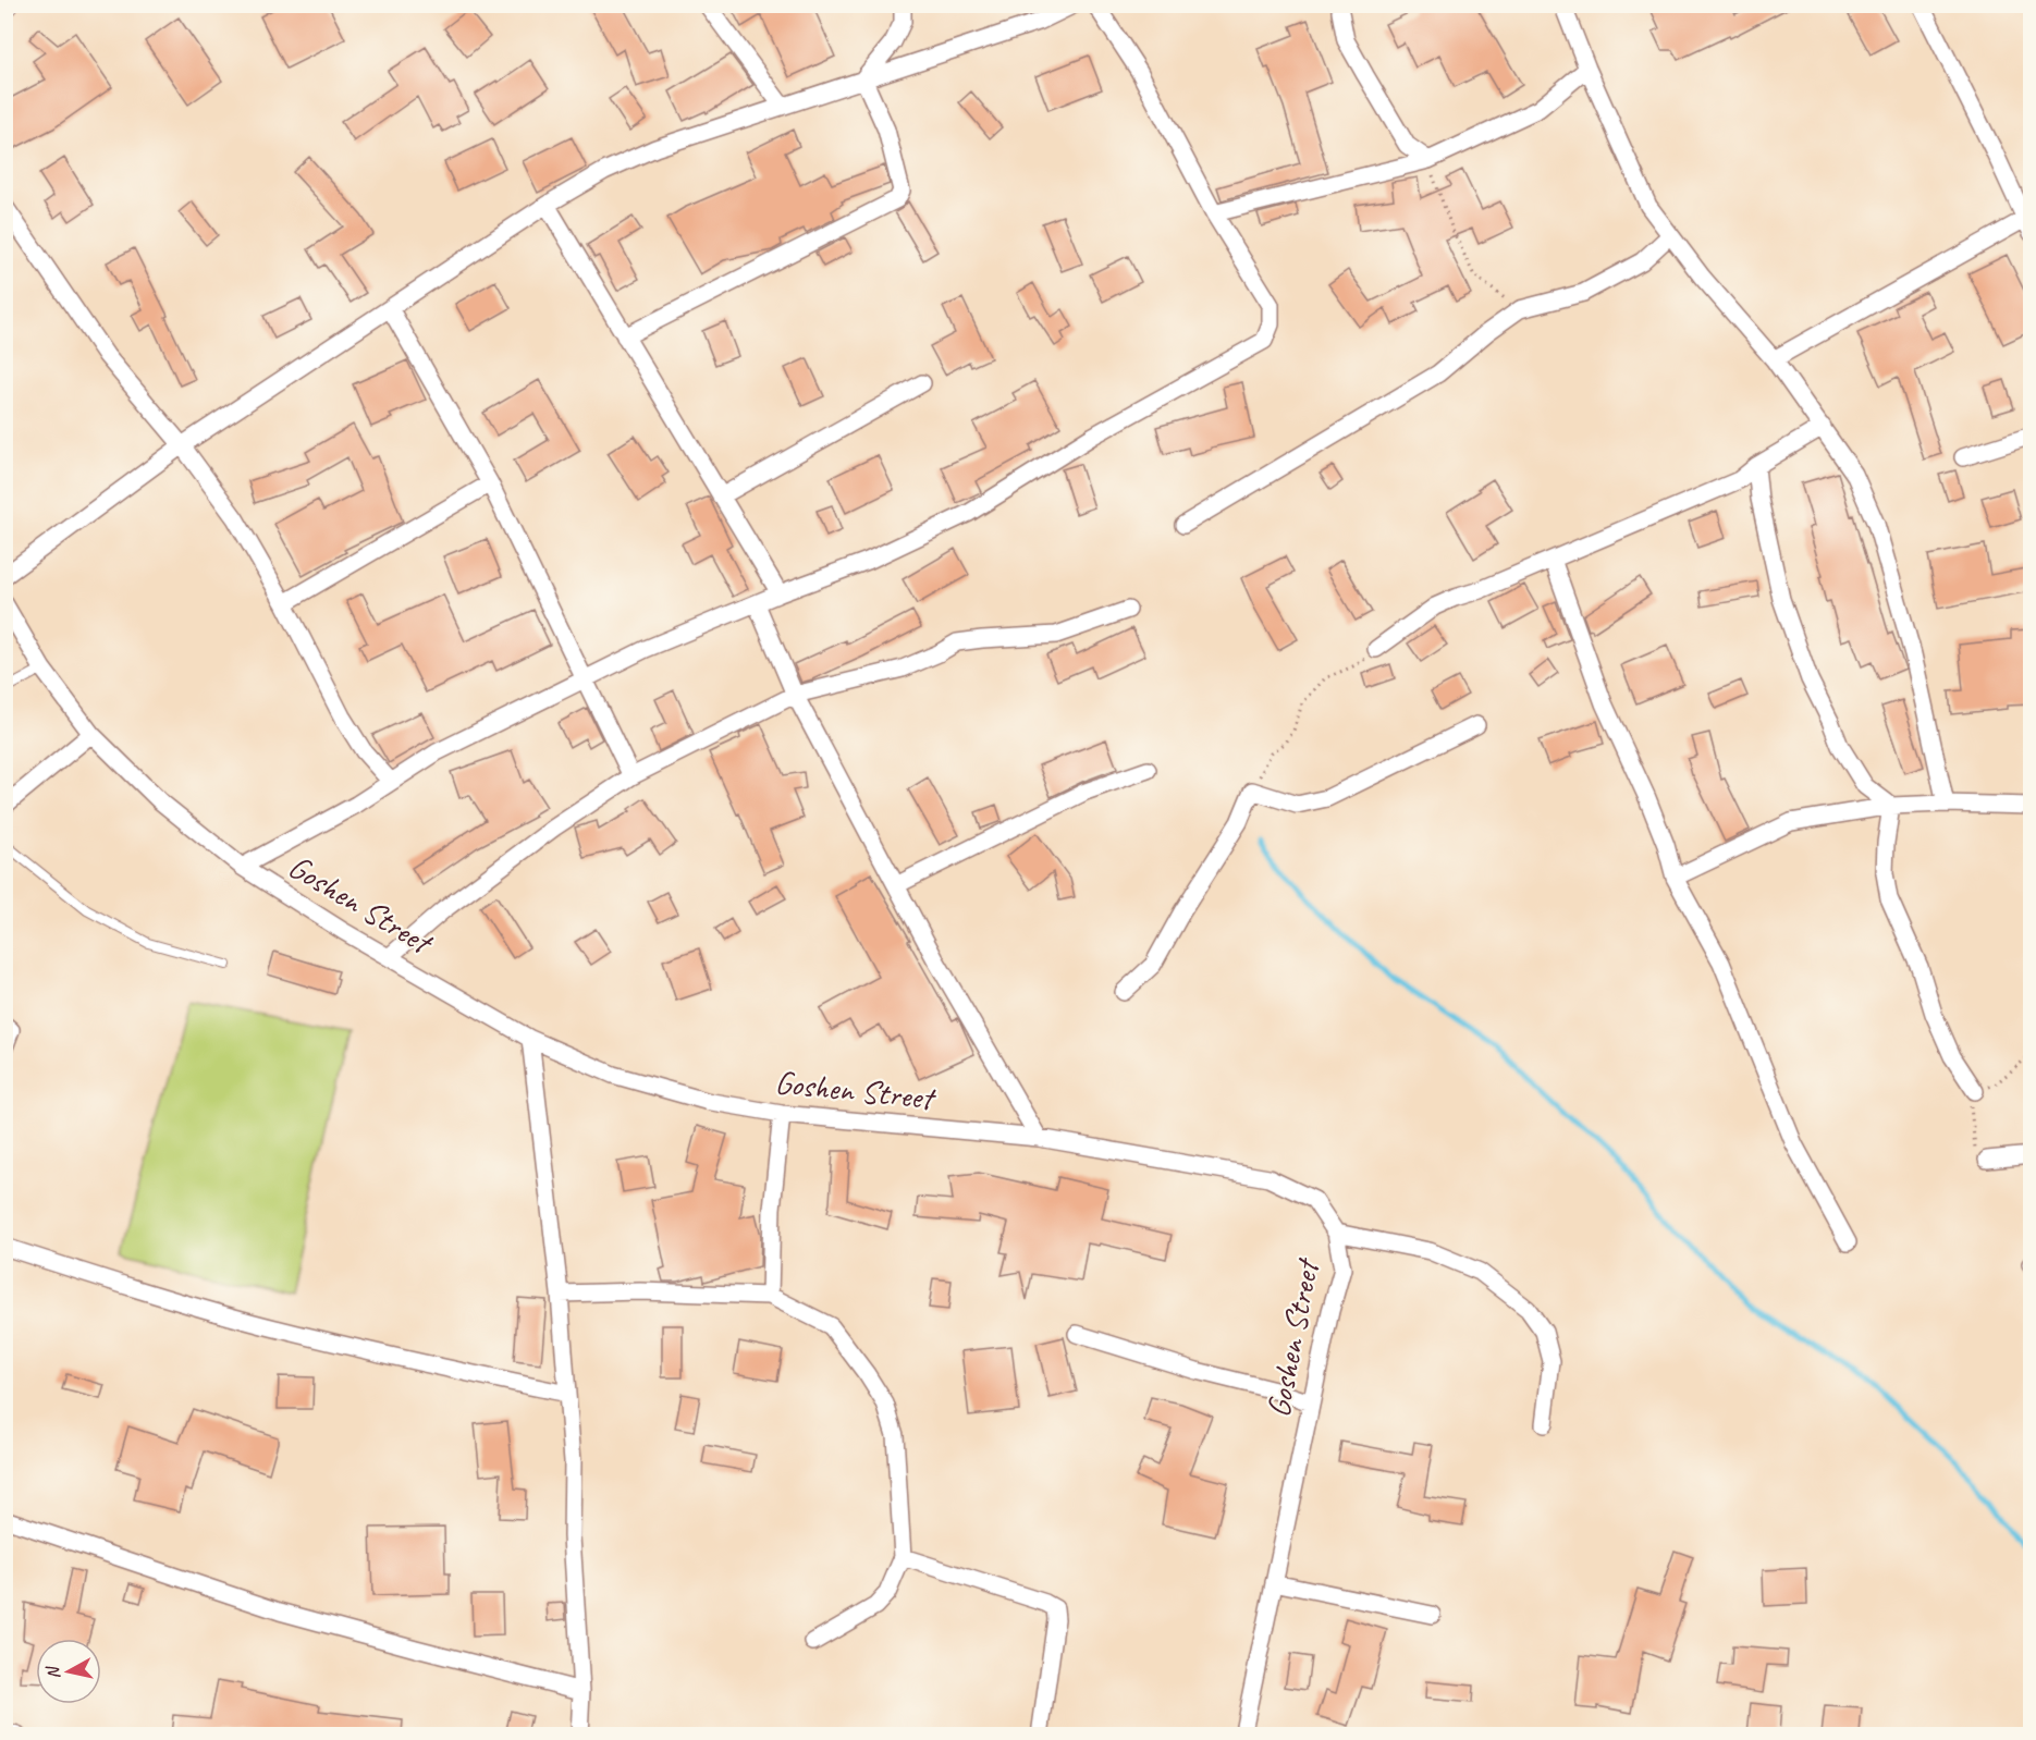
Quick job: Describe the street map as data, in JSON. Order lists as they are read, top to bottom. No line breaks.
{"streets":{"street":["Goshen Street"]},"north":"left"}
